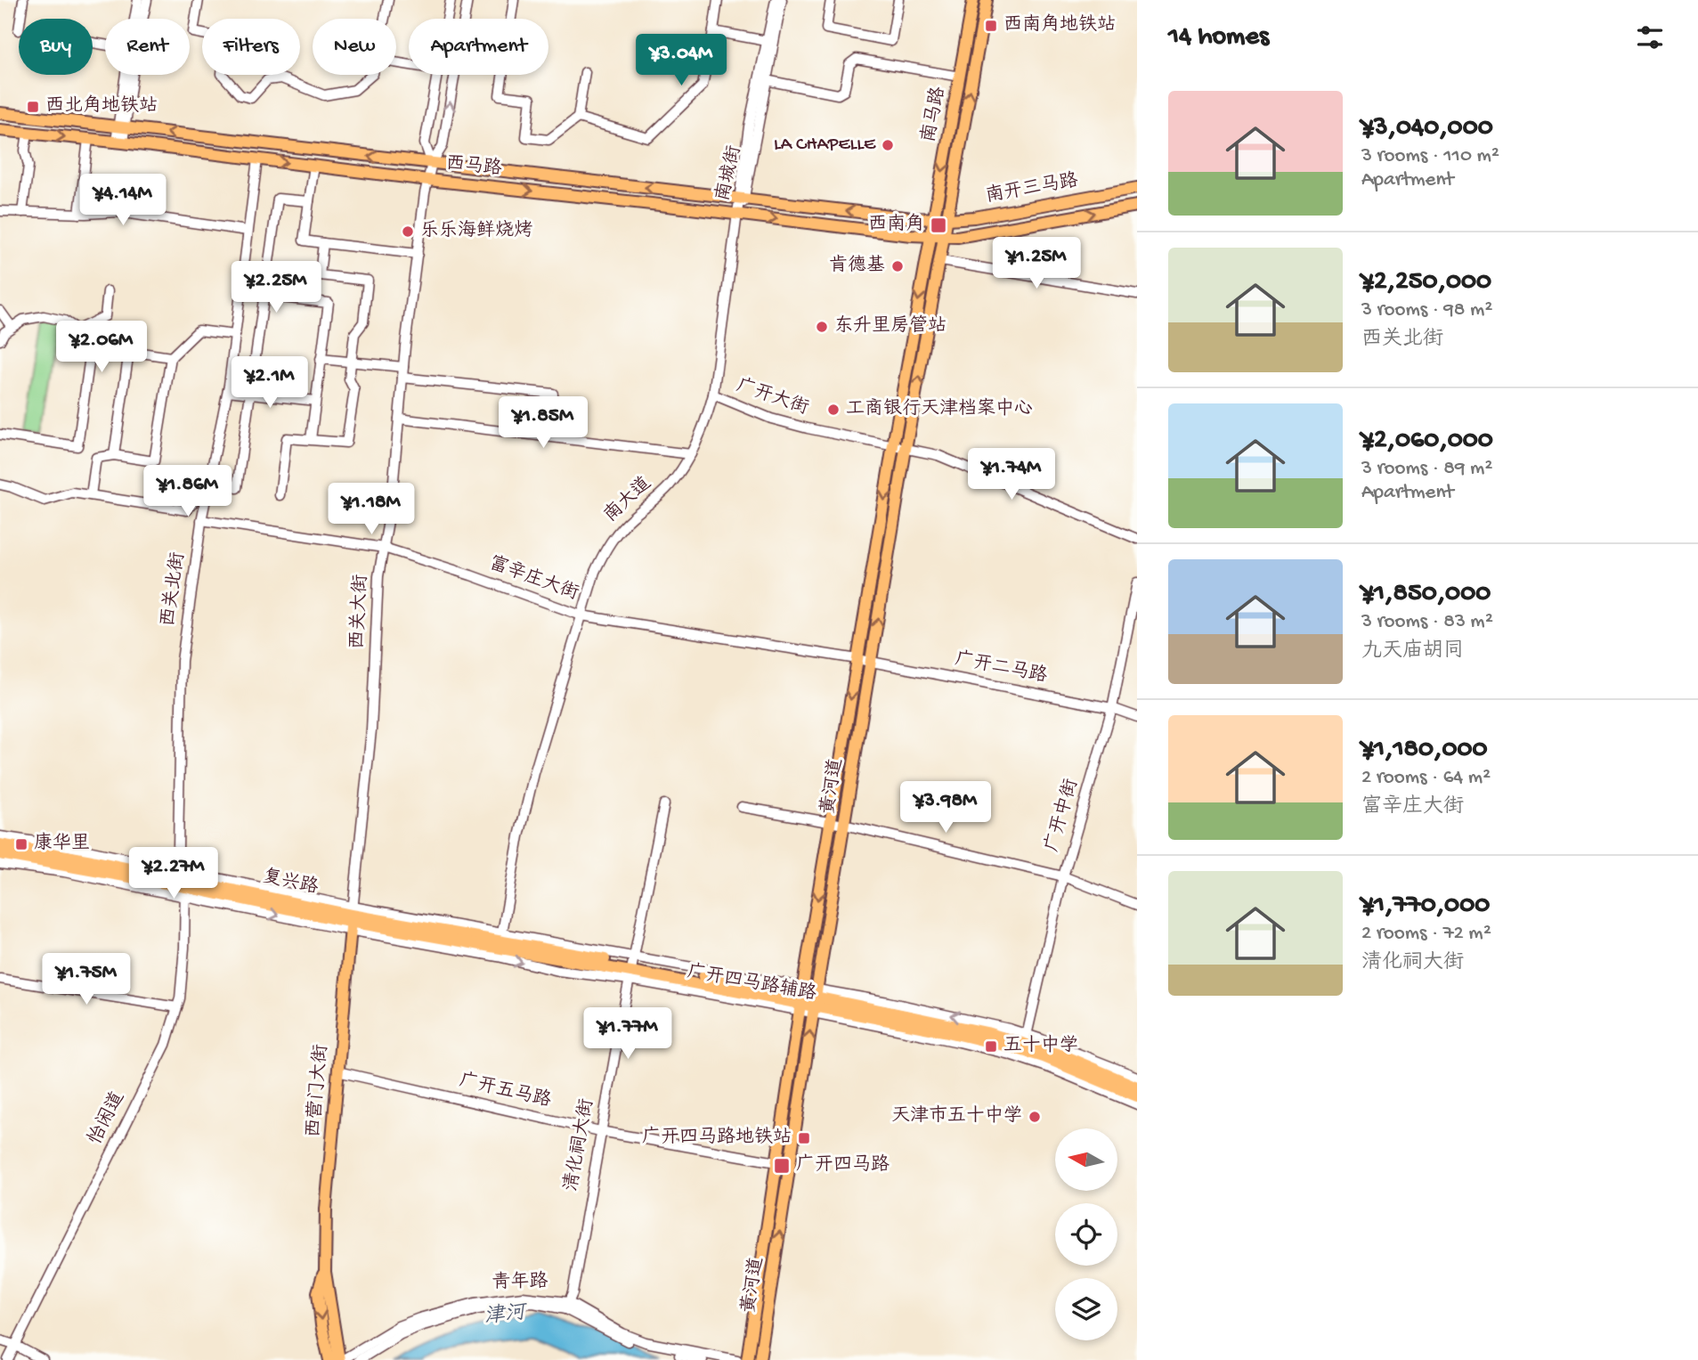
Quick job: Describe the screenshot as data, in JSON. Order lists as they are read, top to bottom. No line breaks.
{"streets":{"main road":["南马路","西马路","南开三马路","黄河道","复兴路","西营门大街"],"street":["南城街","广开大街","南大道","富辛庄大街","西关北街","西关大街","广开二马路","广开中街","广开四马路辅路","广开五马路","怡闲道","清化祠大街","青年路"]},"crossings":[["南马路","西马路"],["南马路","南开三马路"],["南马路","黄河道"],["西马路","南城街"],["西马路","南开三马路"],["西马路","南大道"],["西马路","西关北街"],["西马路","西关大街"],["西马路","黄河道"],["南城街","南大道"],["南开三马路","黄河道"],["广开大街","南大道"],["广开大街","黄河道"],["南大道","富辛庄大街"],["南大道","广开四马路辅路"],["富辛庄大街","西关北街"],["富辛庄大街","西关大街"],["富辛庄大街","广开二马路"],["富辛庄大街","黄河道"],["西关北街","复兴路"],["西关北街","怡闲道"],["西关大街","复兴路"],["西关大街","广开四马路辅路"],["西关大街","西营门大街"],["广开二马路","黄河道"],["广开二马路","广开中街"],["黄河道","广开四马路辅路"],["黄河道","广开五马路"],["广开中街","广开四马路辅路"],["复兴路","广开四马路辅路"],["复兴路","西营门大街"],["复兴路","怡闲道"],["广开四马路辅路","西营门大街"],["广开四马路辅路","清化祠大街"],["西营门大街","广开五马路"],["西营门大街","青年路"],["广开五马路","清化祠大街"],["清化祠大街","青年路"]],"water":["津河"],"places":{"transit":["西南角地铁站","西北角地铁站","西南角","康华里","五十中学","广开四马路地铁站","广开四马路"],"other":["LA CHAPELLE","乐乐海鲜烧烤","肯德基","东升里房管站","工商银行天津档案中心","天津市五十中学"]},"north":"left","page":{"heading":"14 homes","chip":["Buy","Rent","Filters","New","Apartment"],"price":["¥3.04M","¥4.14M","¥1.25M","¥2.25M","¥2.06M","¥2.1M","¥1.85M","¥1.74M","¥1.86M","¥1.18M","¥3.98M","¥2.27M","¥1.75M","¥1.77M"],"list":[{"name":"¥3,040,000","note":"3 rooms · 110 m² · Apartment"},{"name":"¥2,250,000","note":"3 rooms · 98 m² · 西关北街"},{"name":"¥2,060,000","note":"3 rooms · 89 m² · Apartment"},{"name":"¥1,850,000","note":"3 rooms · 83 m² · 九天庙胡同"},{"name":"¥1,180,000","note":"2 rooms · 64 m² · 富辛庄大街"},{"name":"¥1,770,000","note":"2 rooms · 72 m² · 清化祠大街"}]}}
